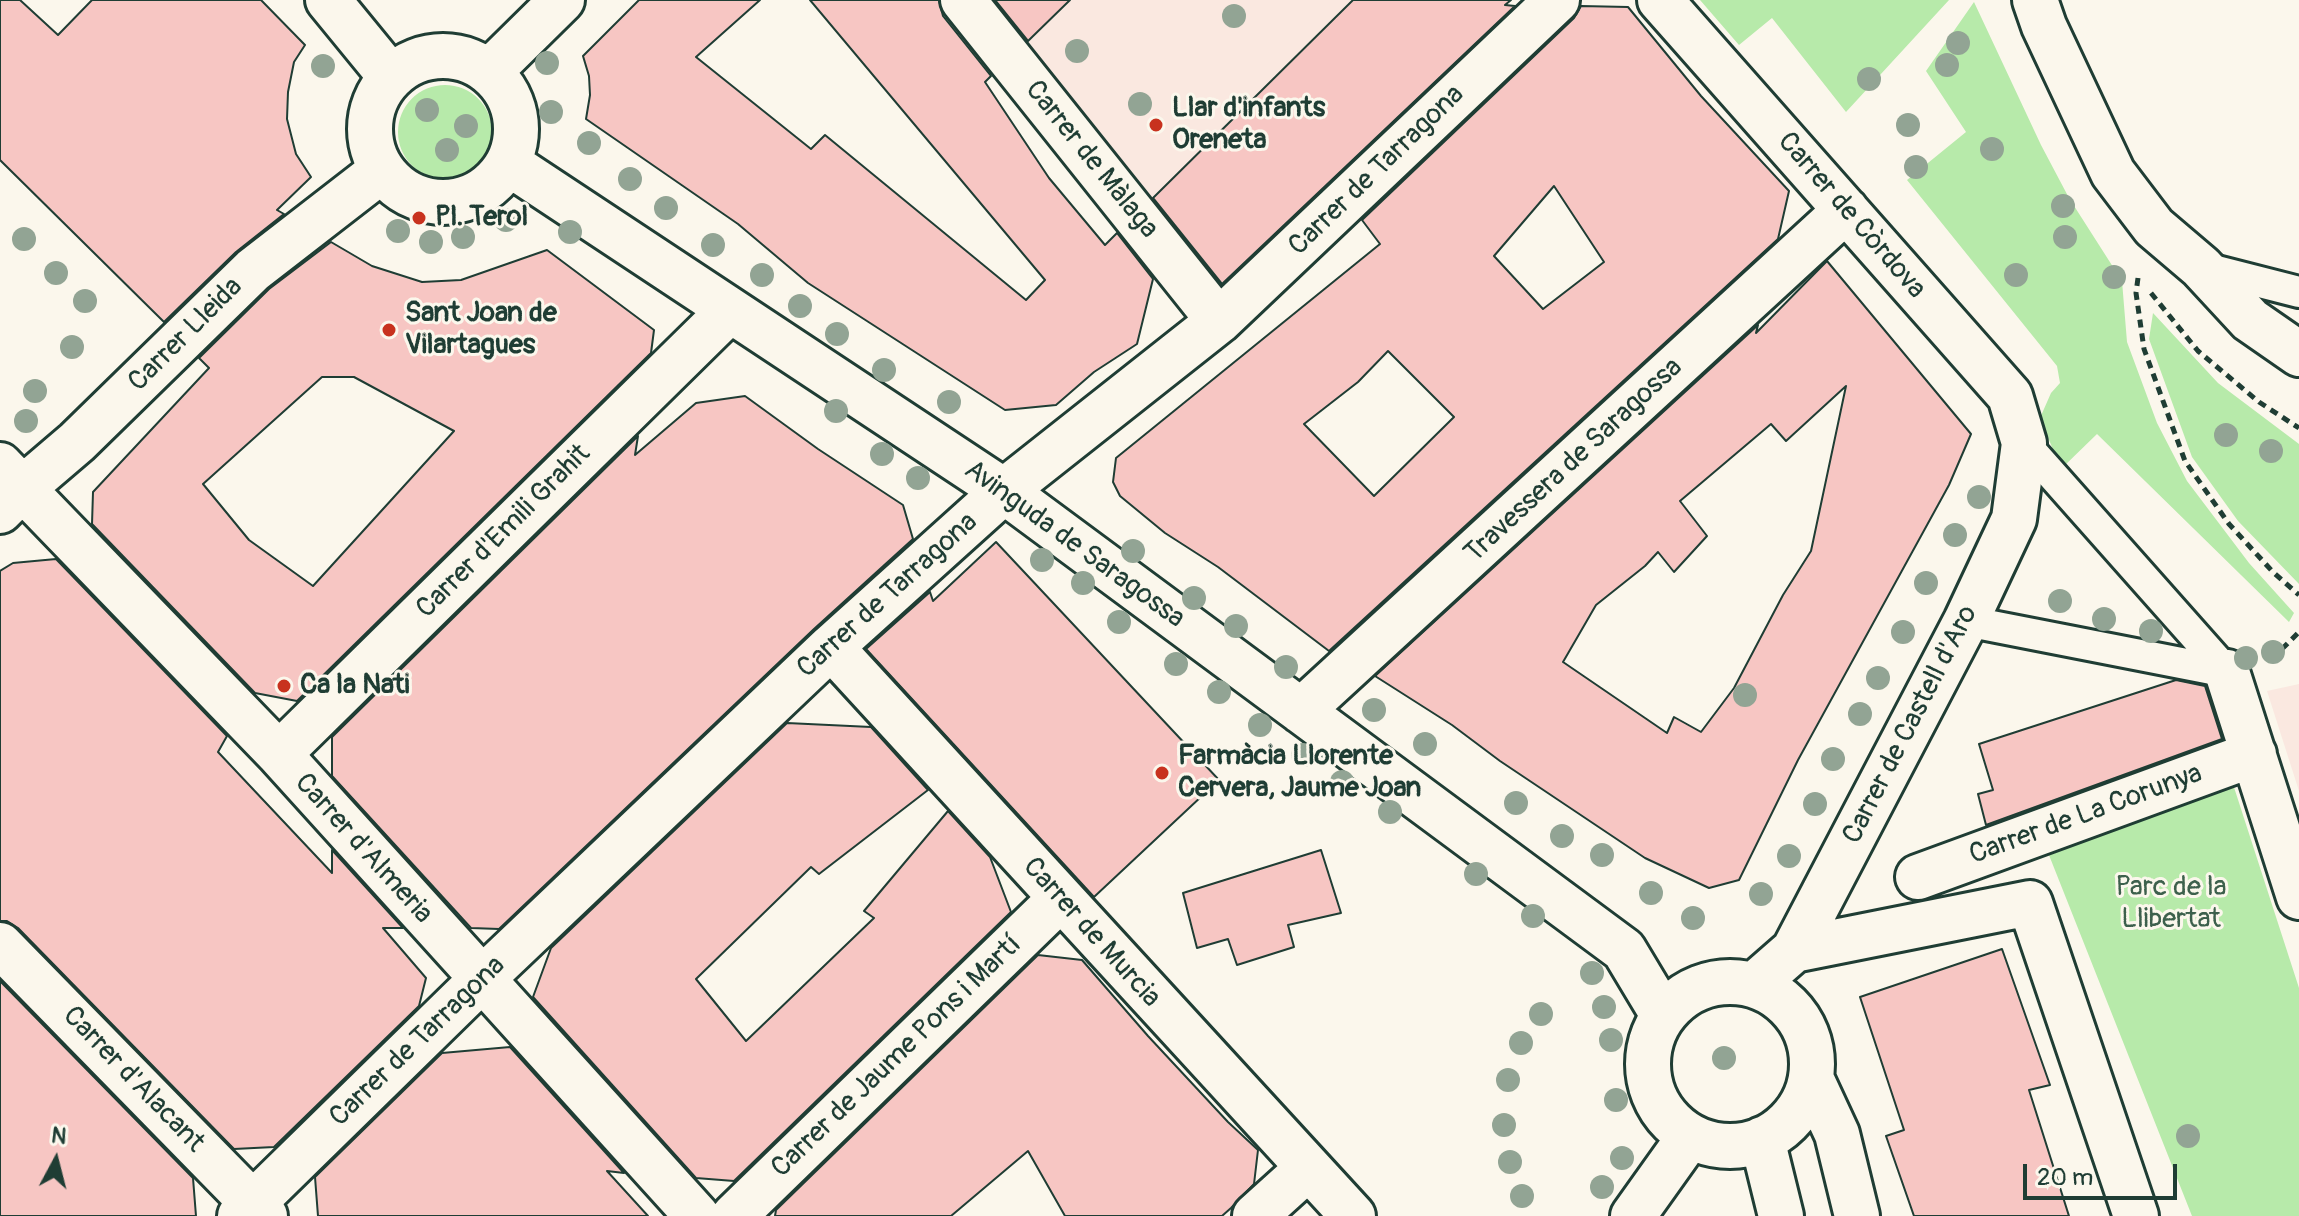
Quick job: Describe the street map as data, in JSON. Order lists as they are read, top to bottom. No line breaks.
{"streets":{"street":["Carrer de Màlaga","Carrer de Tarragona","Carrer de Còrdova","Carrer Lleida","Travessera de Saragossa","Carrer d'Emili Grahit","Avinguda de Saragossa","Carrer de Castell d'Aro","Carrer de La Corunya","Carrer d'Almeria","Carrer de Murcia","Carrer de Jaume Pons i Martí","Carrer d'Alacant"]},"crossings":[["Carrer de Màlaga","Carrer de Tarragona"],["Carrer de Tarragona","Avinguda de Saragossa"],["Carrer de Tarragona","Carrer d'Almeria"],["Carrer de Tarragona","Carrer de Murcia"],["Carrer de Tarragona","Carrer d'Alacant"],["Carrer de Còrdova","Travessera de Saragossa"],["Carrer de Còrdova","Carrer de Castell d'Aro"],["Carrer Lleida","Avinguda de Saragossa"],["Carrer Lleida","Carrer d'Almeria"],["Travessera de Saragossa","Avinguda de Saragossa"],["Carrer d'Emili Grahit","Avinguda de Saragossa"],["Carrer d'Emili Grahit","Carrer d'Almeria"],["Avinguda de Saragossa","Carrer de Castell d'Aro"],["Carrer de Castell d'Aro","Carrer de La Corunya"],["Carrer de Murcia","Carrer de Jaume Pons i Martí"]],"parks":["Parc de la Llibertat"],"places":["Llar d'infants Oreneta","Pl. Terol","Sant Joan de Vilartagues","Ca la Nati","Farmàcia Llorente Cervera, Jaume Joan"],"scale_bar":"20 m","north":"top"}
